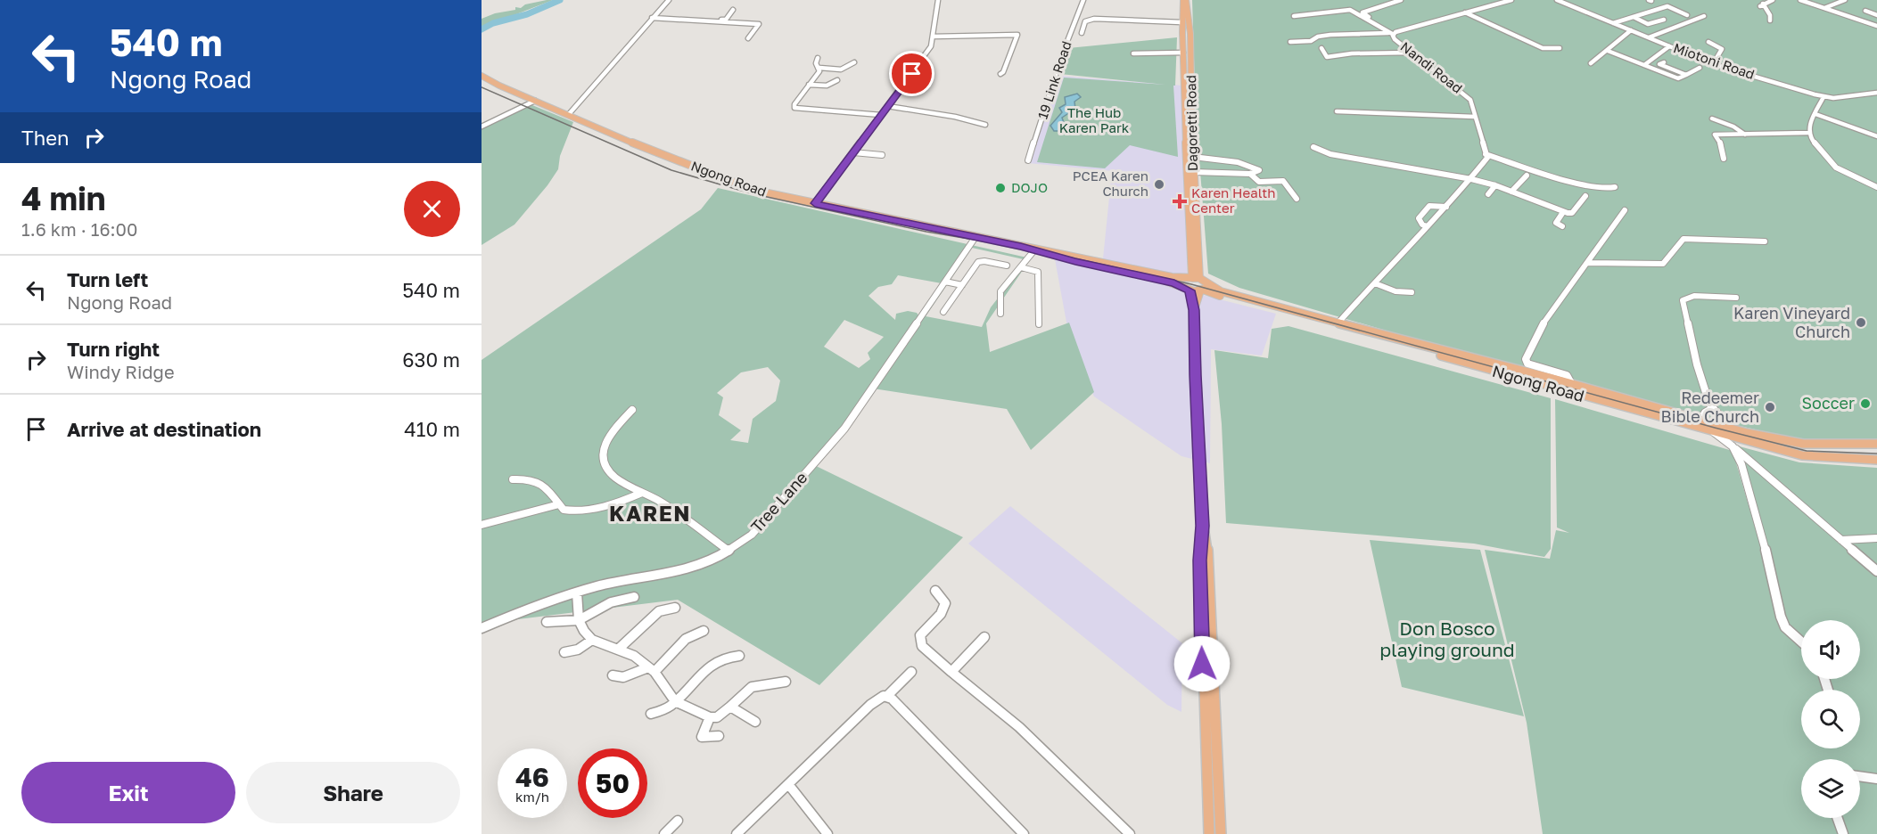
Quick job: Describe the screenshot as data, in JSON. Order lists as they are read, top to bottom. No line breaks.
{"streets":{"main road":["Dagoretti Road","Ngong Road"],"street":["Miotoni Road","Nandi Road","19 Link Road","Tree Lane"]},"crossings":[["Dagoretti Road","Ngong Road"],["Ngong Road","Tree Lane"]],"districts":["KAREN"],"parks":["The Hub Karen Park","Don Bosco playing ground"],"places":{"other":["PCEA Karen Church","DOJO","Karen Vineyard Church","Soccer","Redeemer Bible Church"],"health":["Karen Health Center"]},"page":{"turn":["540 m","Ngong Road"],"then":"Then","heading":["4 min","1.6 km · 16:00"],"list":[{"name":"Turn left","note":"Ngong Road","value":"540 m"},{"name":"Turn right","note":"Windy Ridge","value":"630 m"},{"name":"Arrive at destination","value":"410 m"}],"speed":"46 km/h","limit":"50","buttons":["Exit","Share"]}}
